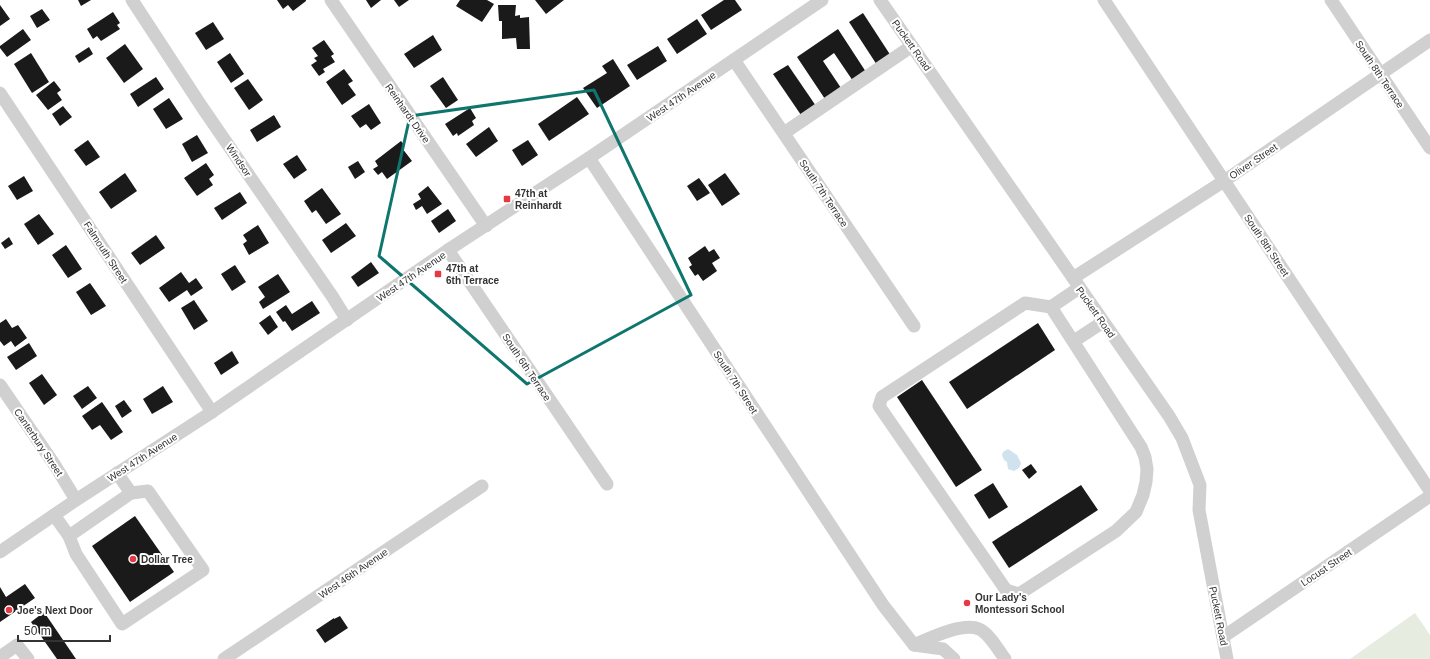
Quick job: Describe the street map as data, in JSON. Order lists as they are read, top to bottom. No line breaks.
{"streets":{"street":["Puckett Road","South 8th Terrace","West 47th Avenue","Reinhardt Drive","Windsor","Oliver Street","South 7th Terrace","South 8th Street","Falmouth Street","South 6th Terrace","South 7th Street","Canterbury Street","Locust Street","West 46th Avenue"]},"crossings":[["Puckett Road","Oliver Street"],["Puckett Road","Locust Street"],["South 8th Terrace","Oliver Street"],["West 47th Avenue","Reinhardt Drive"],["West 47th Avenue","Windsor"],["West 47th Avenue","South 7th Terrace"],["West 47th Avenue","Falmouth Street"],["West 47th Avenue","South 6th Terrace"],["West 47th Avenue","South 7th Street"],["West 47th Avenue","Canterbury Street"],["Oliver Street","South 8th Street"]],"places":{"transit":["47th at Reinhardt","47th at 6th Terrace"],"other":["Dollar Tree","Our Lady's Montessori School","Joe's Next Door"]},"scale_bar":"50 m"}
